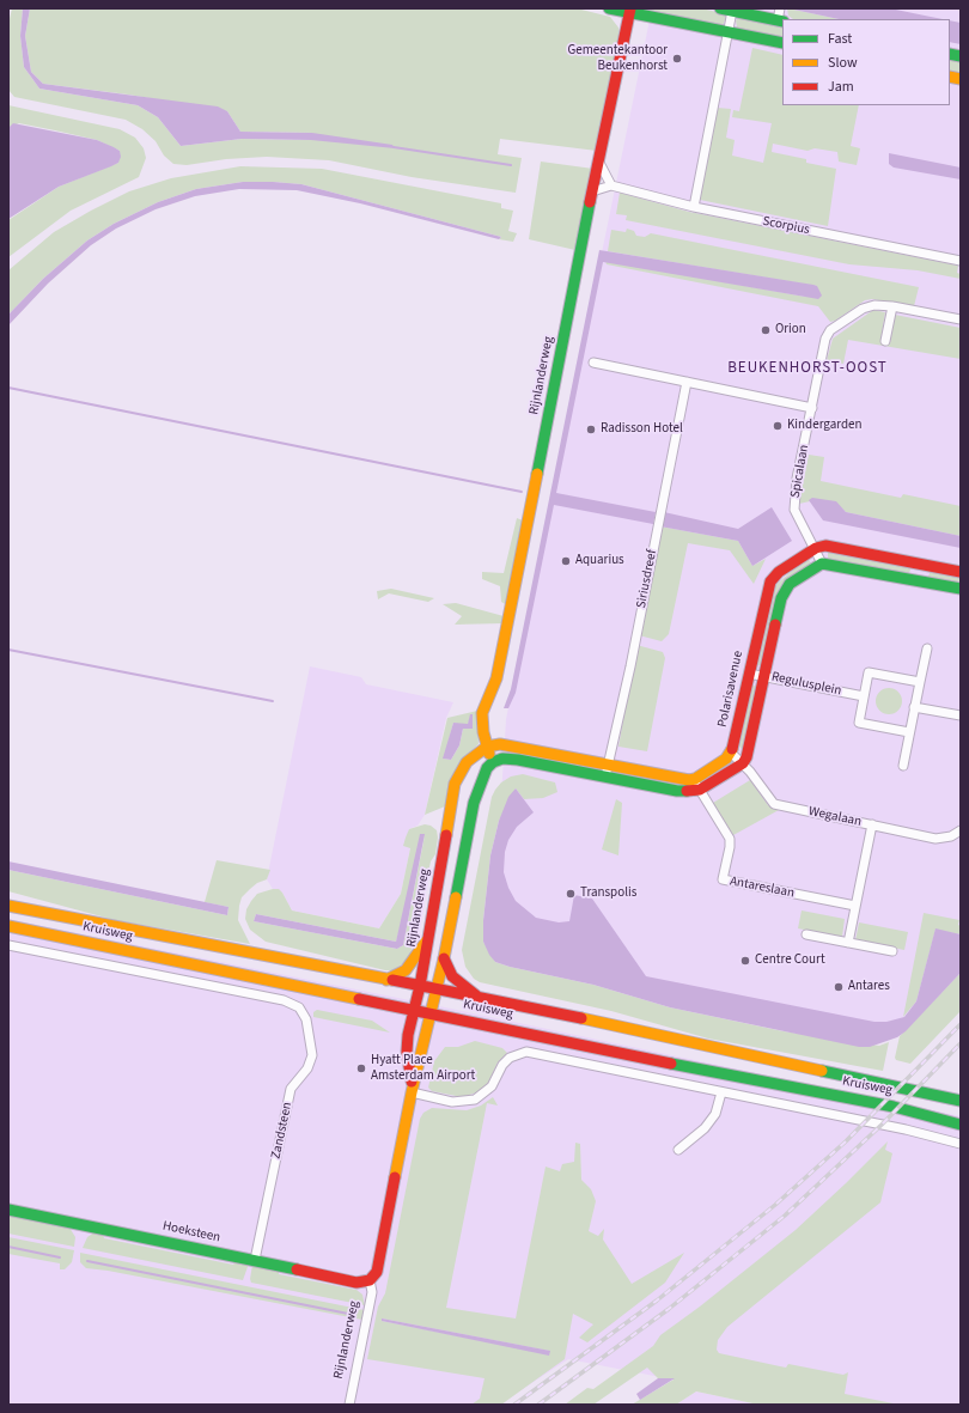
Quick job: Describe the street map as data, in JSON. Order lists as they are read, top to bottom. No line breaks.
{"streets":{"main road":["Rijnlanderweg","Polarisavenue","Kruisweg","Hoeksteen"],"street":["Scorpius","Spicalaan","Siriusdreef","Regulusplein","Wegalaan","Antareslaan","Zandsteen"]},"crossings":[["Rijnlanderweg","Kruisweg"],["Rijnlanderweg","Hoeksteen"],["Spicalaan","Polarisavenue"],["Regulusplein","Polarisavenue"],["Polarisavenue","Wegalaan"],["Zandsteen","Hoeksteen"]],"districts":["BEUKENHORST-OOST"],"places":["Gemeentekantoor Beukenhorst","Orion","Kindergarden","Radisson Hotel","Aquarius","Transpolis","Centre Court","Antares","Hyatt Place Amsterdam Airport"],"legend":["Fast","Slow","Jam"]}
